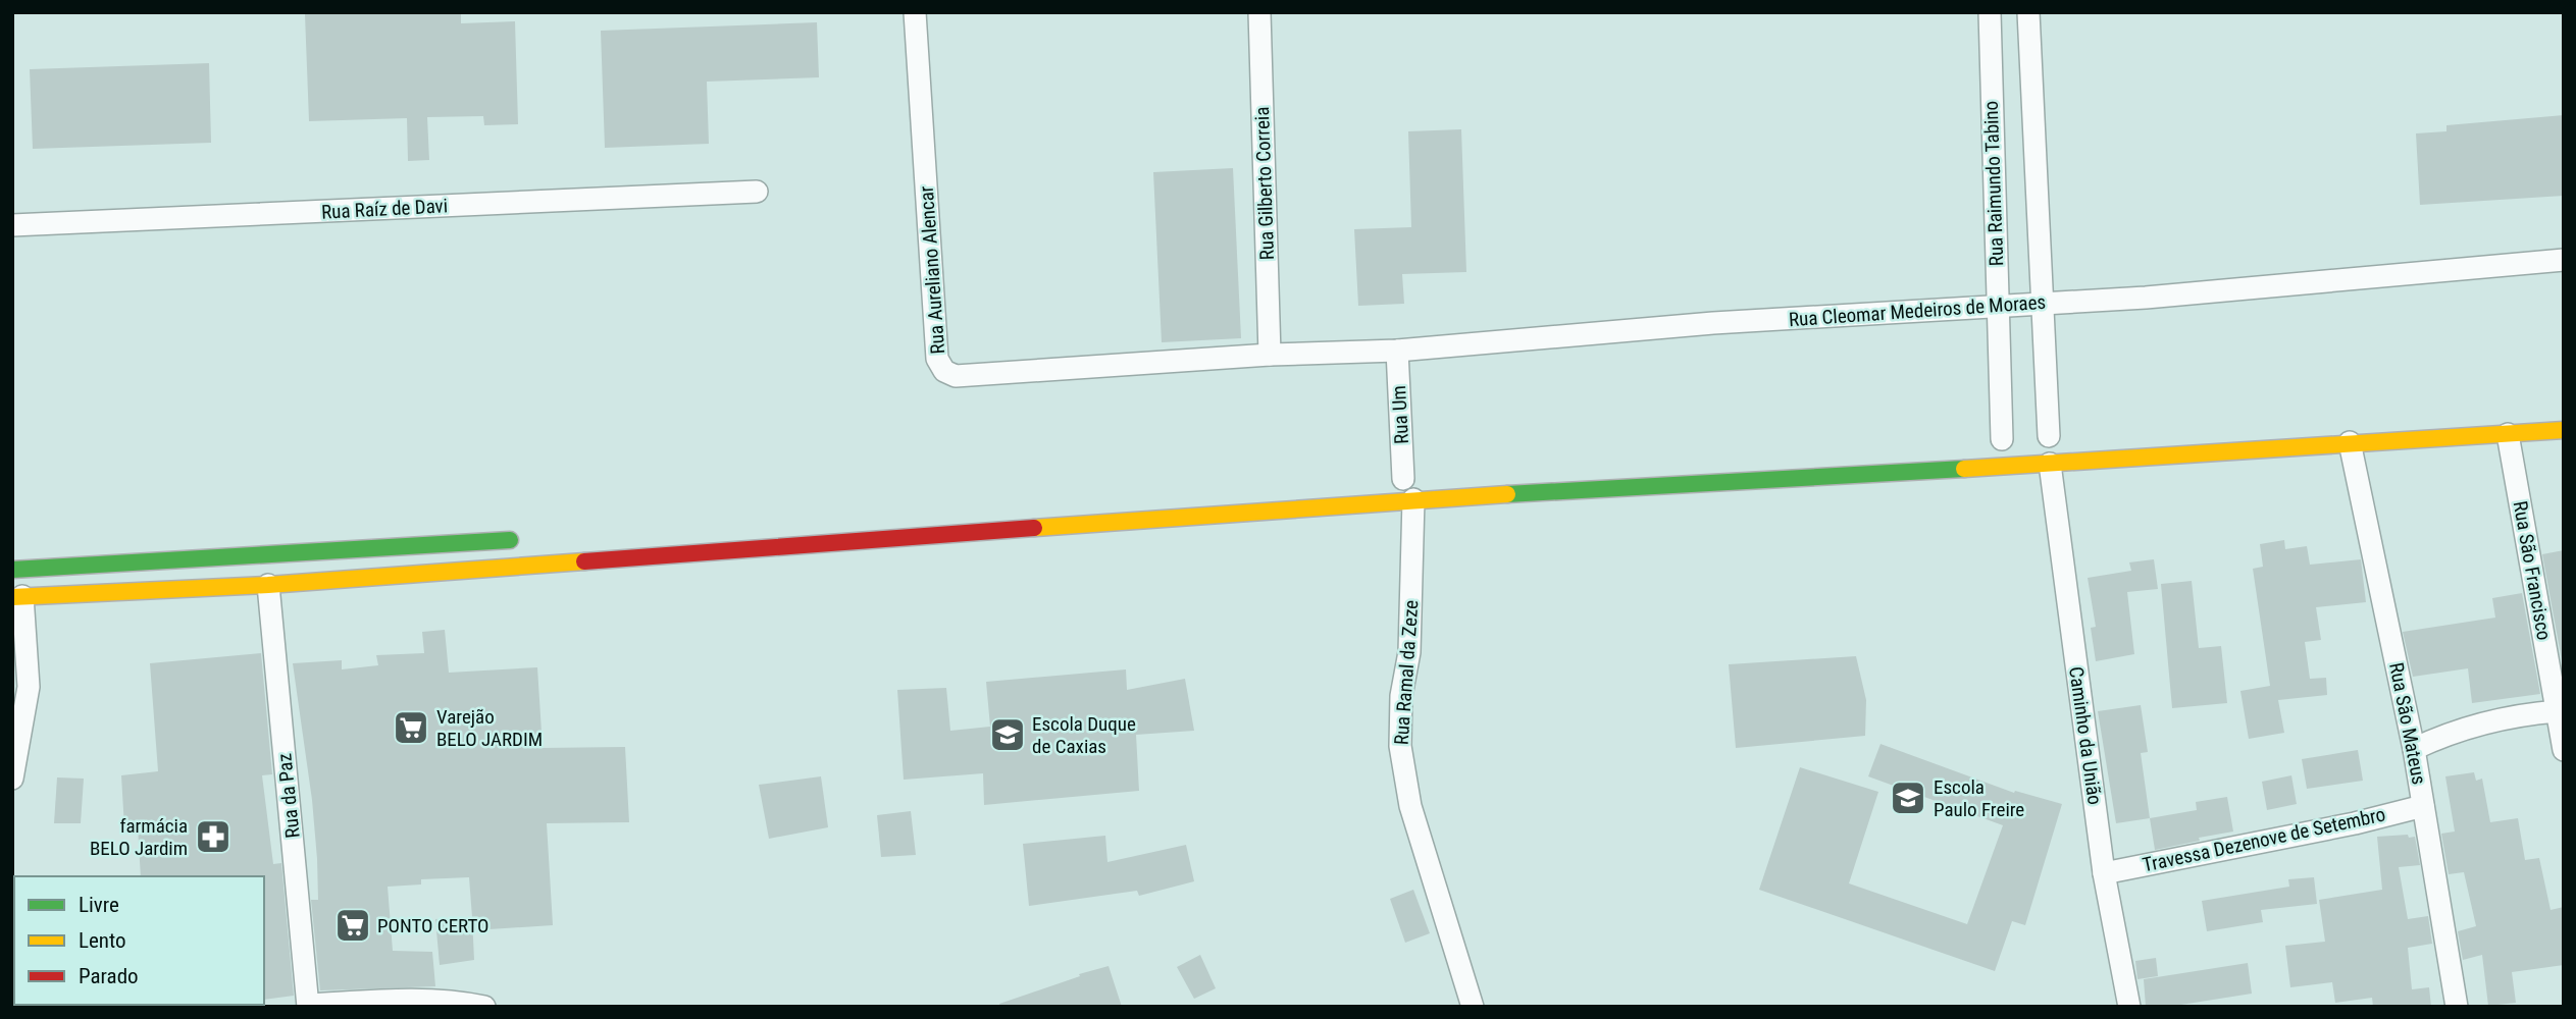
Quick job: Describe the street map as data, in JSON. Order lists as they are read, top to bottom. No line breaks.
{"streets":{"street":["Rua Gilberto Correia","Rua Raimundo Tabino","Rua Raíz de Davi","Rua Aureliano Alencar","Rua Cleomar Medeiros de Moraes","Rua Um","Rua São Francisco","Rua Ramal da Zeze","Rua São Mateus","Caminho da União","Rua da Paz","Travessa Dezenove de Setembro"]},"crossings":[["Rua Gilberto Correia","Rua Aureliano Alencar"],["Rua Gilberto Correia","Rua Cleomar Medeiros de Moraes"],["Rua Raimundo Tabino","Rua Cleomar Medeiros de Moraes"],["Rua Aureliano Alencar","Rua Cleomar Medeiros de Moraes"],["Rua Cleomar Medeiros de Moraes","Rua Um"],["Rua São Mateus","Travessa Dezenove de Setembro"],["Caminho da União","Travessa Dezenove de Setembro"]],"places":{"supermarket":["Varejão BELO JARDIM","PONTO CERTO"],"school or university":["Escola Duque de Caxias","Escola Paulo Freire"],"pharmacy":["farmácia BELO Jardim"]},"legend":["Livre","Lento","Parado"]}
